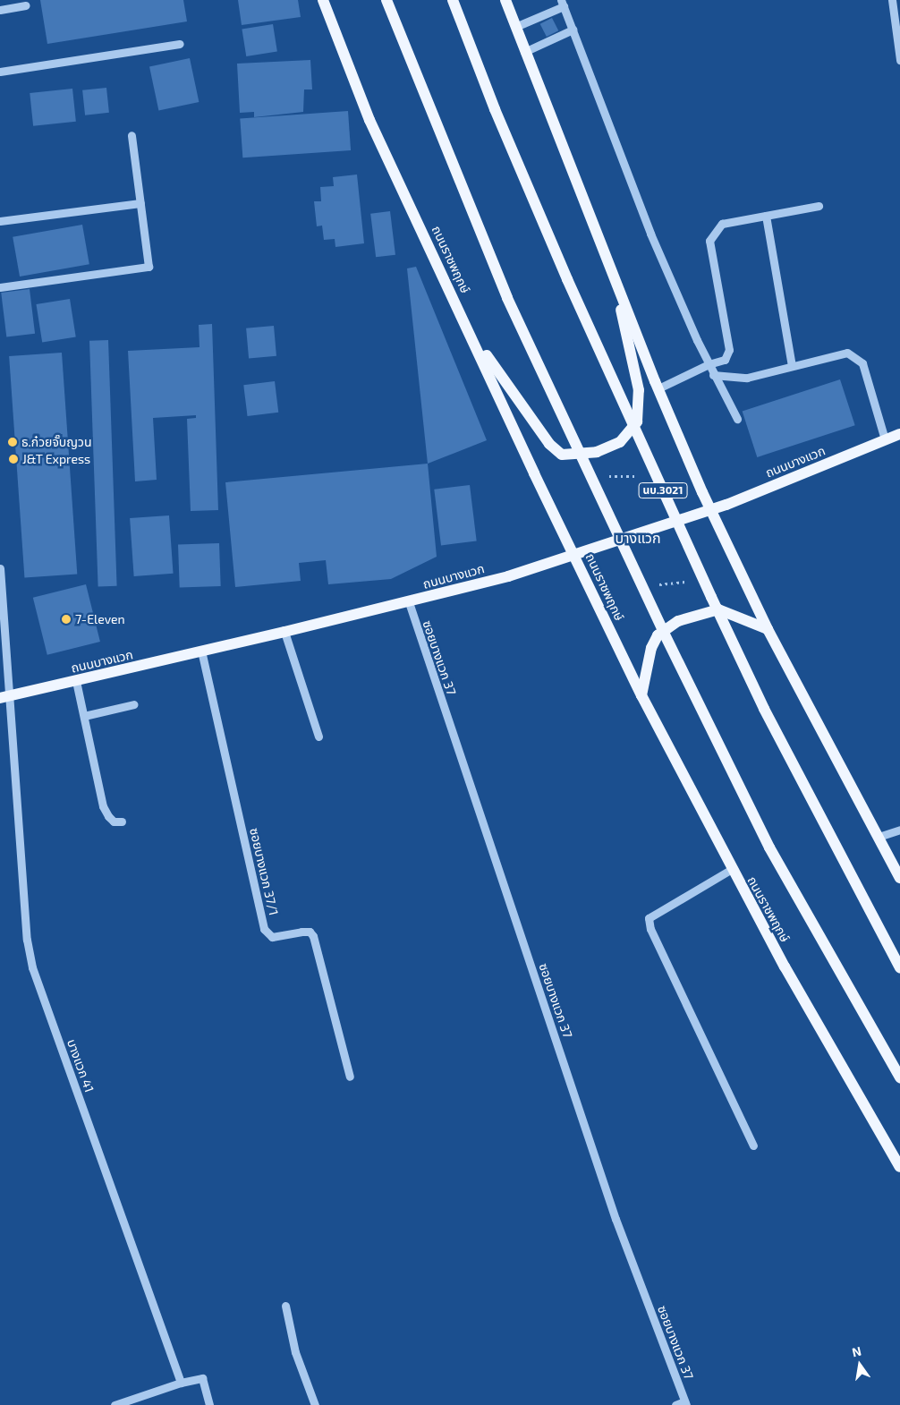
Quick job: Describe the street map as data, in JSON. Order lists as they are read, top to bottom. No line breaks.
{"streets":{"main road":["ถนนราชพฤกษ์","ถนนบางแวก","นบ.3021"],"street":["ซอยบางแวก 37","ซอยบางแวก 37/1","บางแวก 41"]},"crossings":[["ถนนราชพฤกษ์","ถนนบางแวก"],["ถนนบางแวก","นบ.3021"],["ถนนบางแวก","ซอยบางแวก 37"],["ถนนบางแวก","ซอยบางแวก 37/1"],["ถนนบางแวก","บางแวก 41"]],"districts":["บางแวก"],"places":["ธ.ก๋วยจั๊บญวน","J&T Express","7-Eleven"],"north":"top"}
